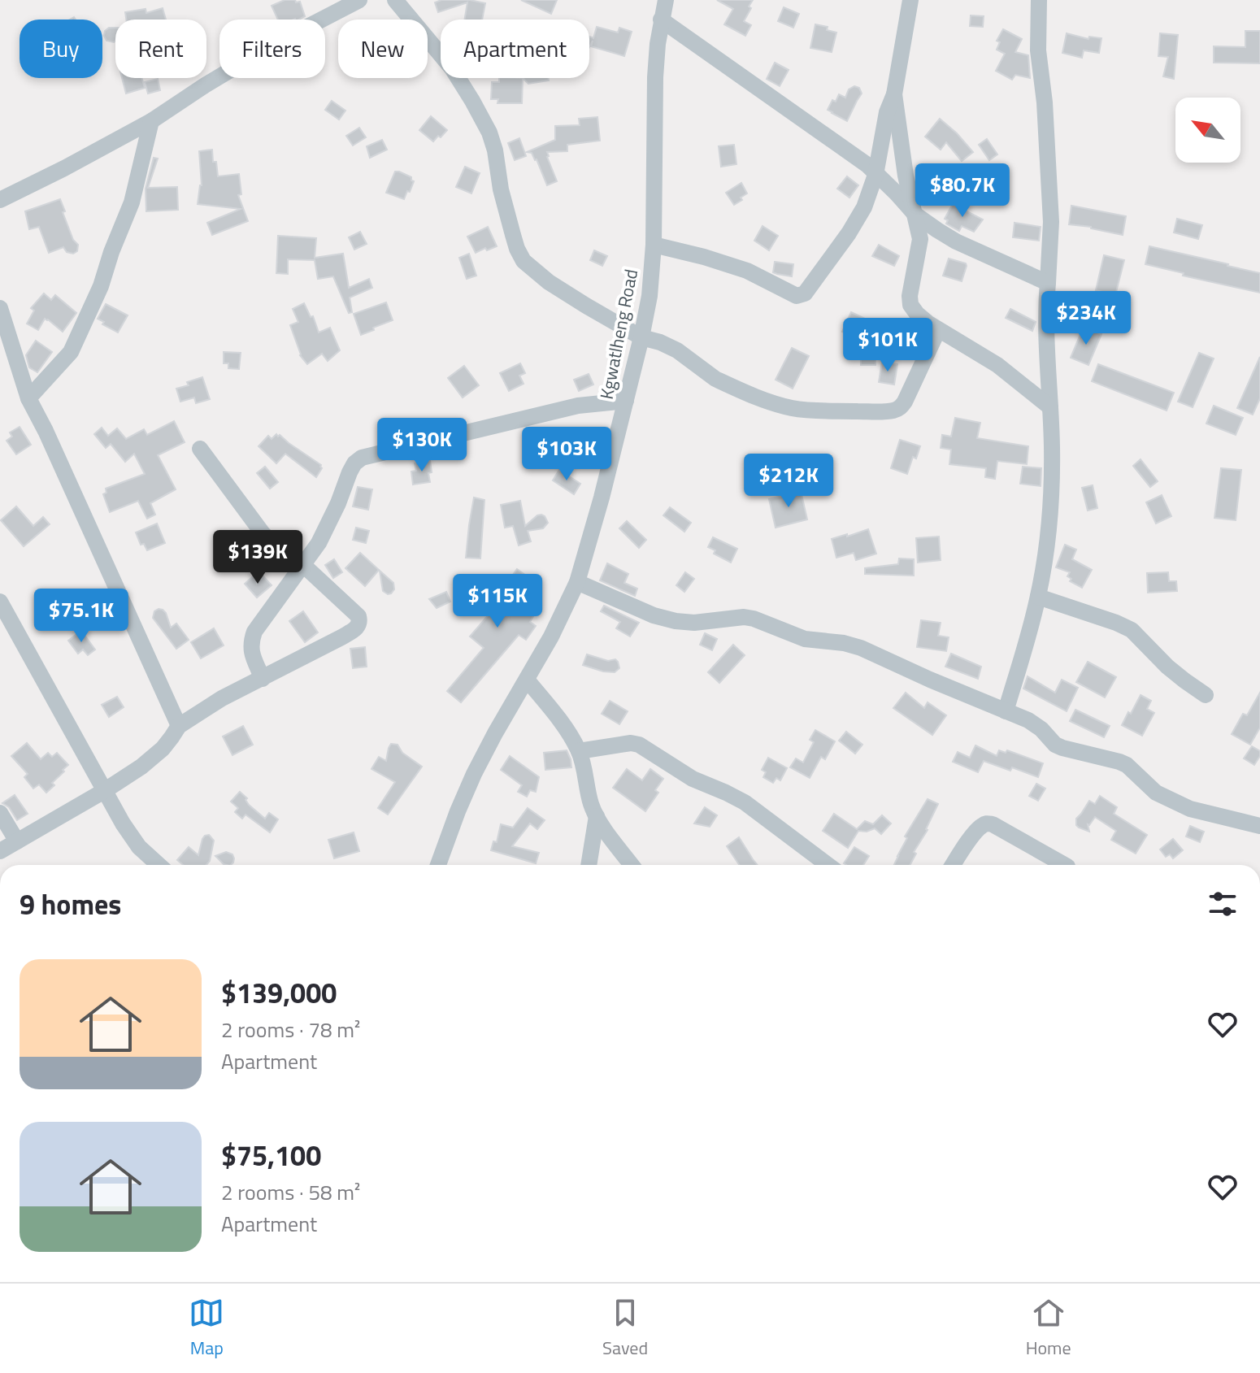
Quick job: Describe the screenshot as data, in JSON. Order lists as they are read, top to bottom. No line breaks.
{"streets":{"street":["Kgwatlheng Road"]},"north":"top left","page":{"chip":["Buy","Rent","Filters","New","Apartment"],"price":["$80.7K","$234K","$101K","$130K","$103K","$212K","$139K","$115K","$75.1K"],"heading":"9 homes","list":[{"name":"$139,000","note":"2 rooms · 78 m² · Apartment"},{"name":"$75,100","note":"2 rooms · 58 m² · Apartment"}],"tabs":["Map","Saved","Home"]}}
